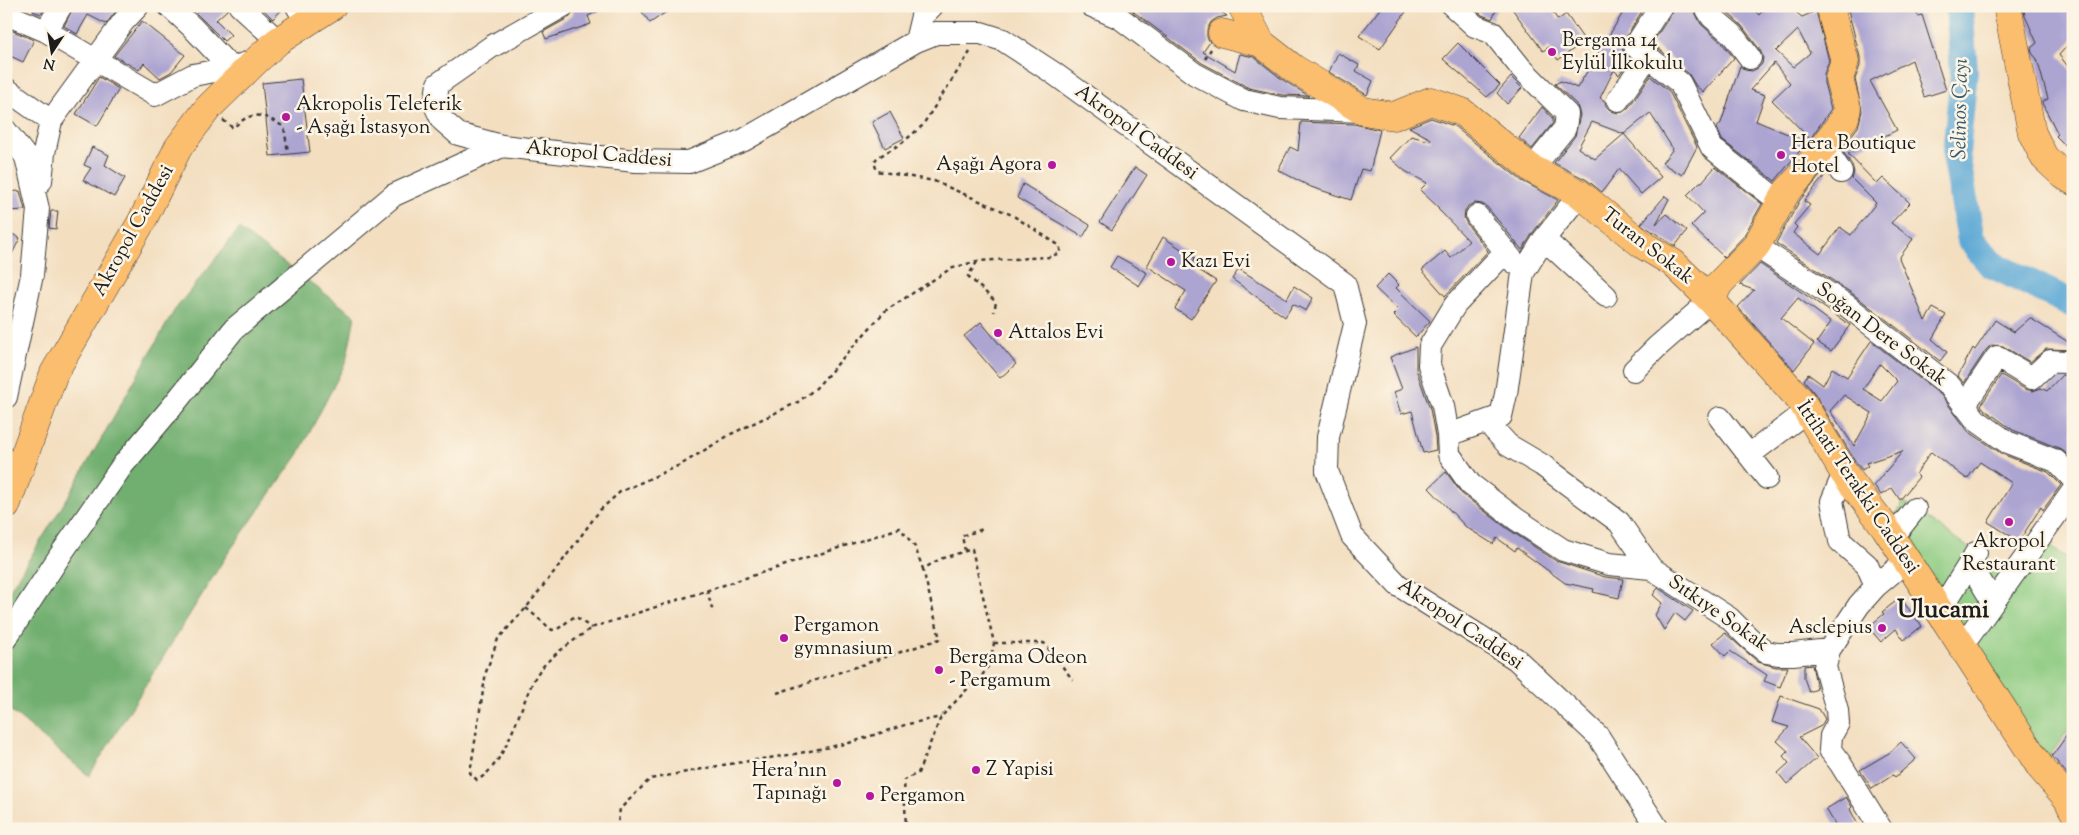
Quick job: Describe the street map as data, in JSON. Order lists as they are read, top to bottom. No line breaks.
{"streets":{"main road":["Akropol Caddesi","Turan Sokak","İttihati Terakki Caddesi"],"street":["Soğan Dere Sokak","Sıtkıye Sokak"]},"crossings":[["Turan Sokak","İttihati Terakki Caddesi"]],"districts":["Ulucami"],"water":["Selinos Çayı"],"places":["Bergama 14 Eylül İlkokulu","Akropolis Teleferik - Aşağı İstasyon","Hera Boutique Hotel","Aşağı Agora","Kazı Evi","Attalos Evi","Akropol Restaurant","Asclepius","Pergamon gymnasium","Bergama Odeon - Pergamum","Z Yapisi","Hera'nın Tapınağı","Pergamon"],"north":"bottom"}
